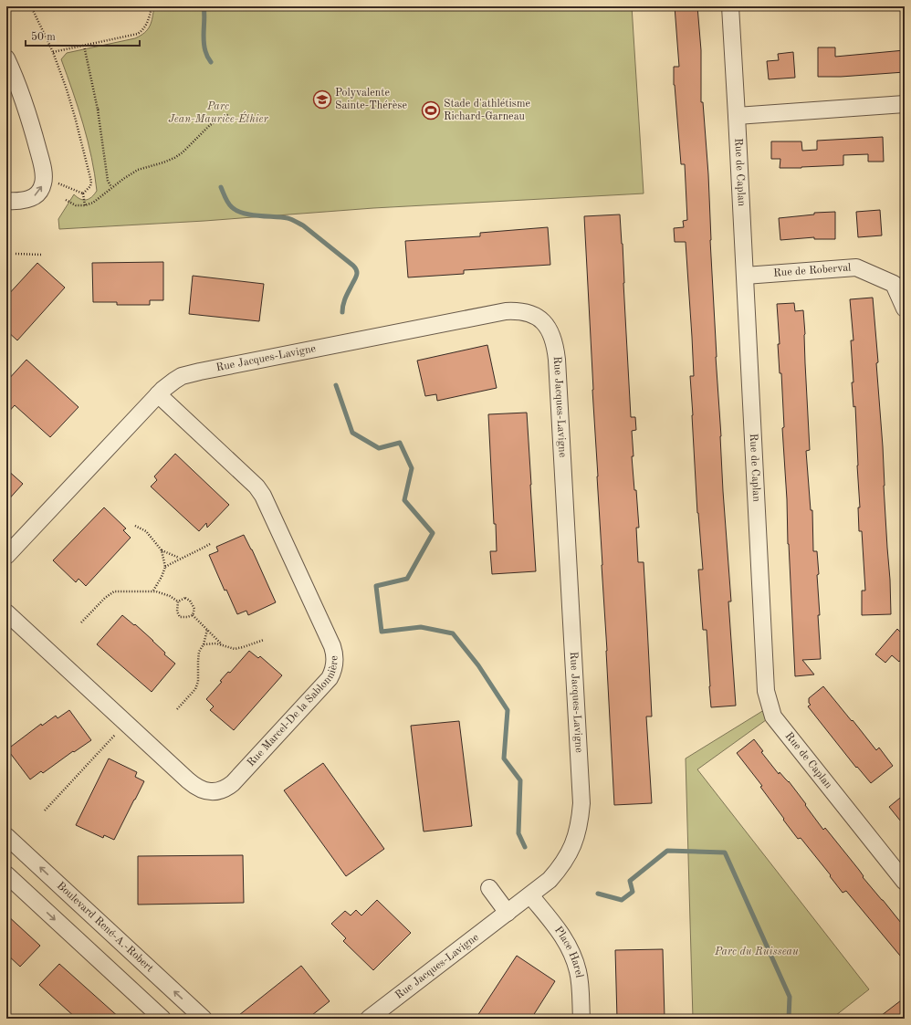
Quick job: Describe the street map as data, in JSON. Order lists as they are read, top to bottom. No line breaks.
{"streets":{"street":["Rue de Caplan","Rue de Roberval","Rue Jacques-Lavigne","Rue Marcel-De la Sablonnière","Boulevard René-A.-Robert","Place Harel"]},"crossings":[["Rue de Caplan","Rue de Roberval"],["Rue Jacques-Lavigne","Rue Marcel-De la Sablonnière"],["Rue Jacques-Lavigne","Place Harel"]],"parks":["Parc Jean-Maurice-Éthier","Parc du Ruisseau"],"places":{"school or university":["Polyvalente Sainte-Thérèse"],"sports":["Stade d'athlétisme Richard-Garneau"]},"scale_bar":"50 m"}
